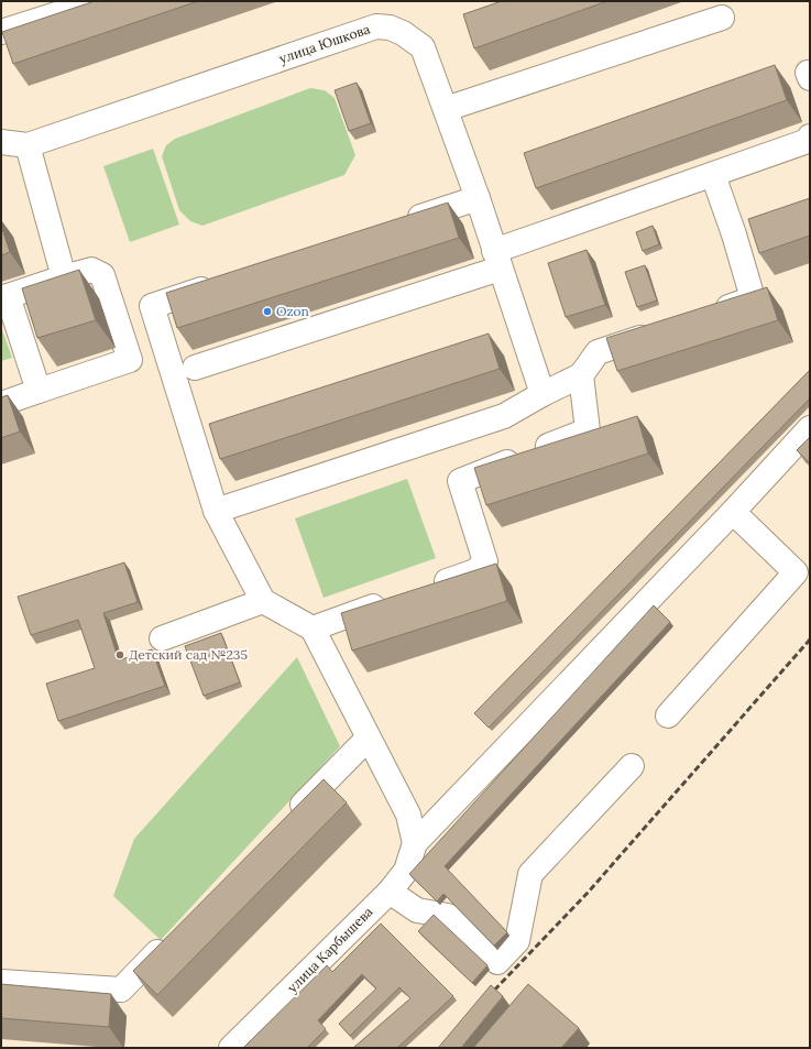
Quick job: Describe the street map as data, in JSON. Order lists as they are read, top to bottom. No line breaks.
{"streets":{"street":["улица Юшкова","улица Карбышева"]},"places":["Ozon","Детский сад №235"]}
